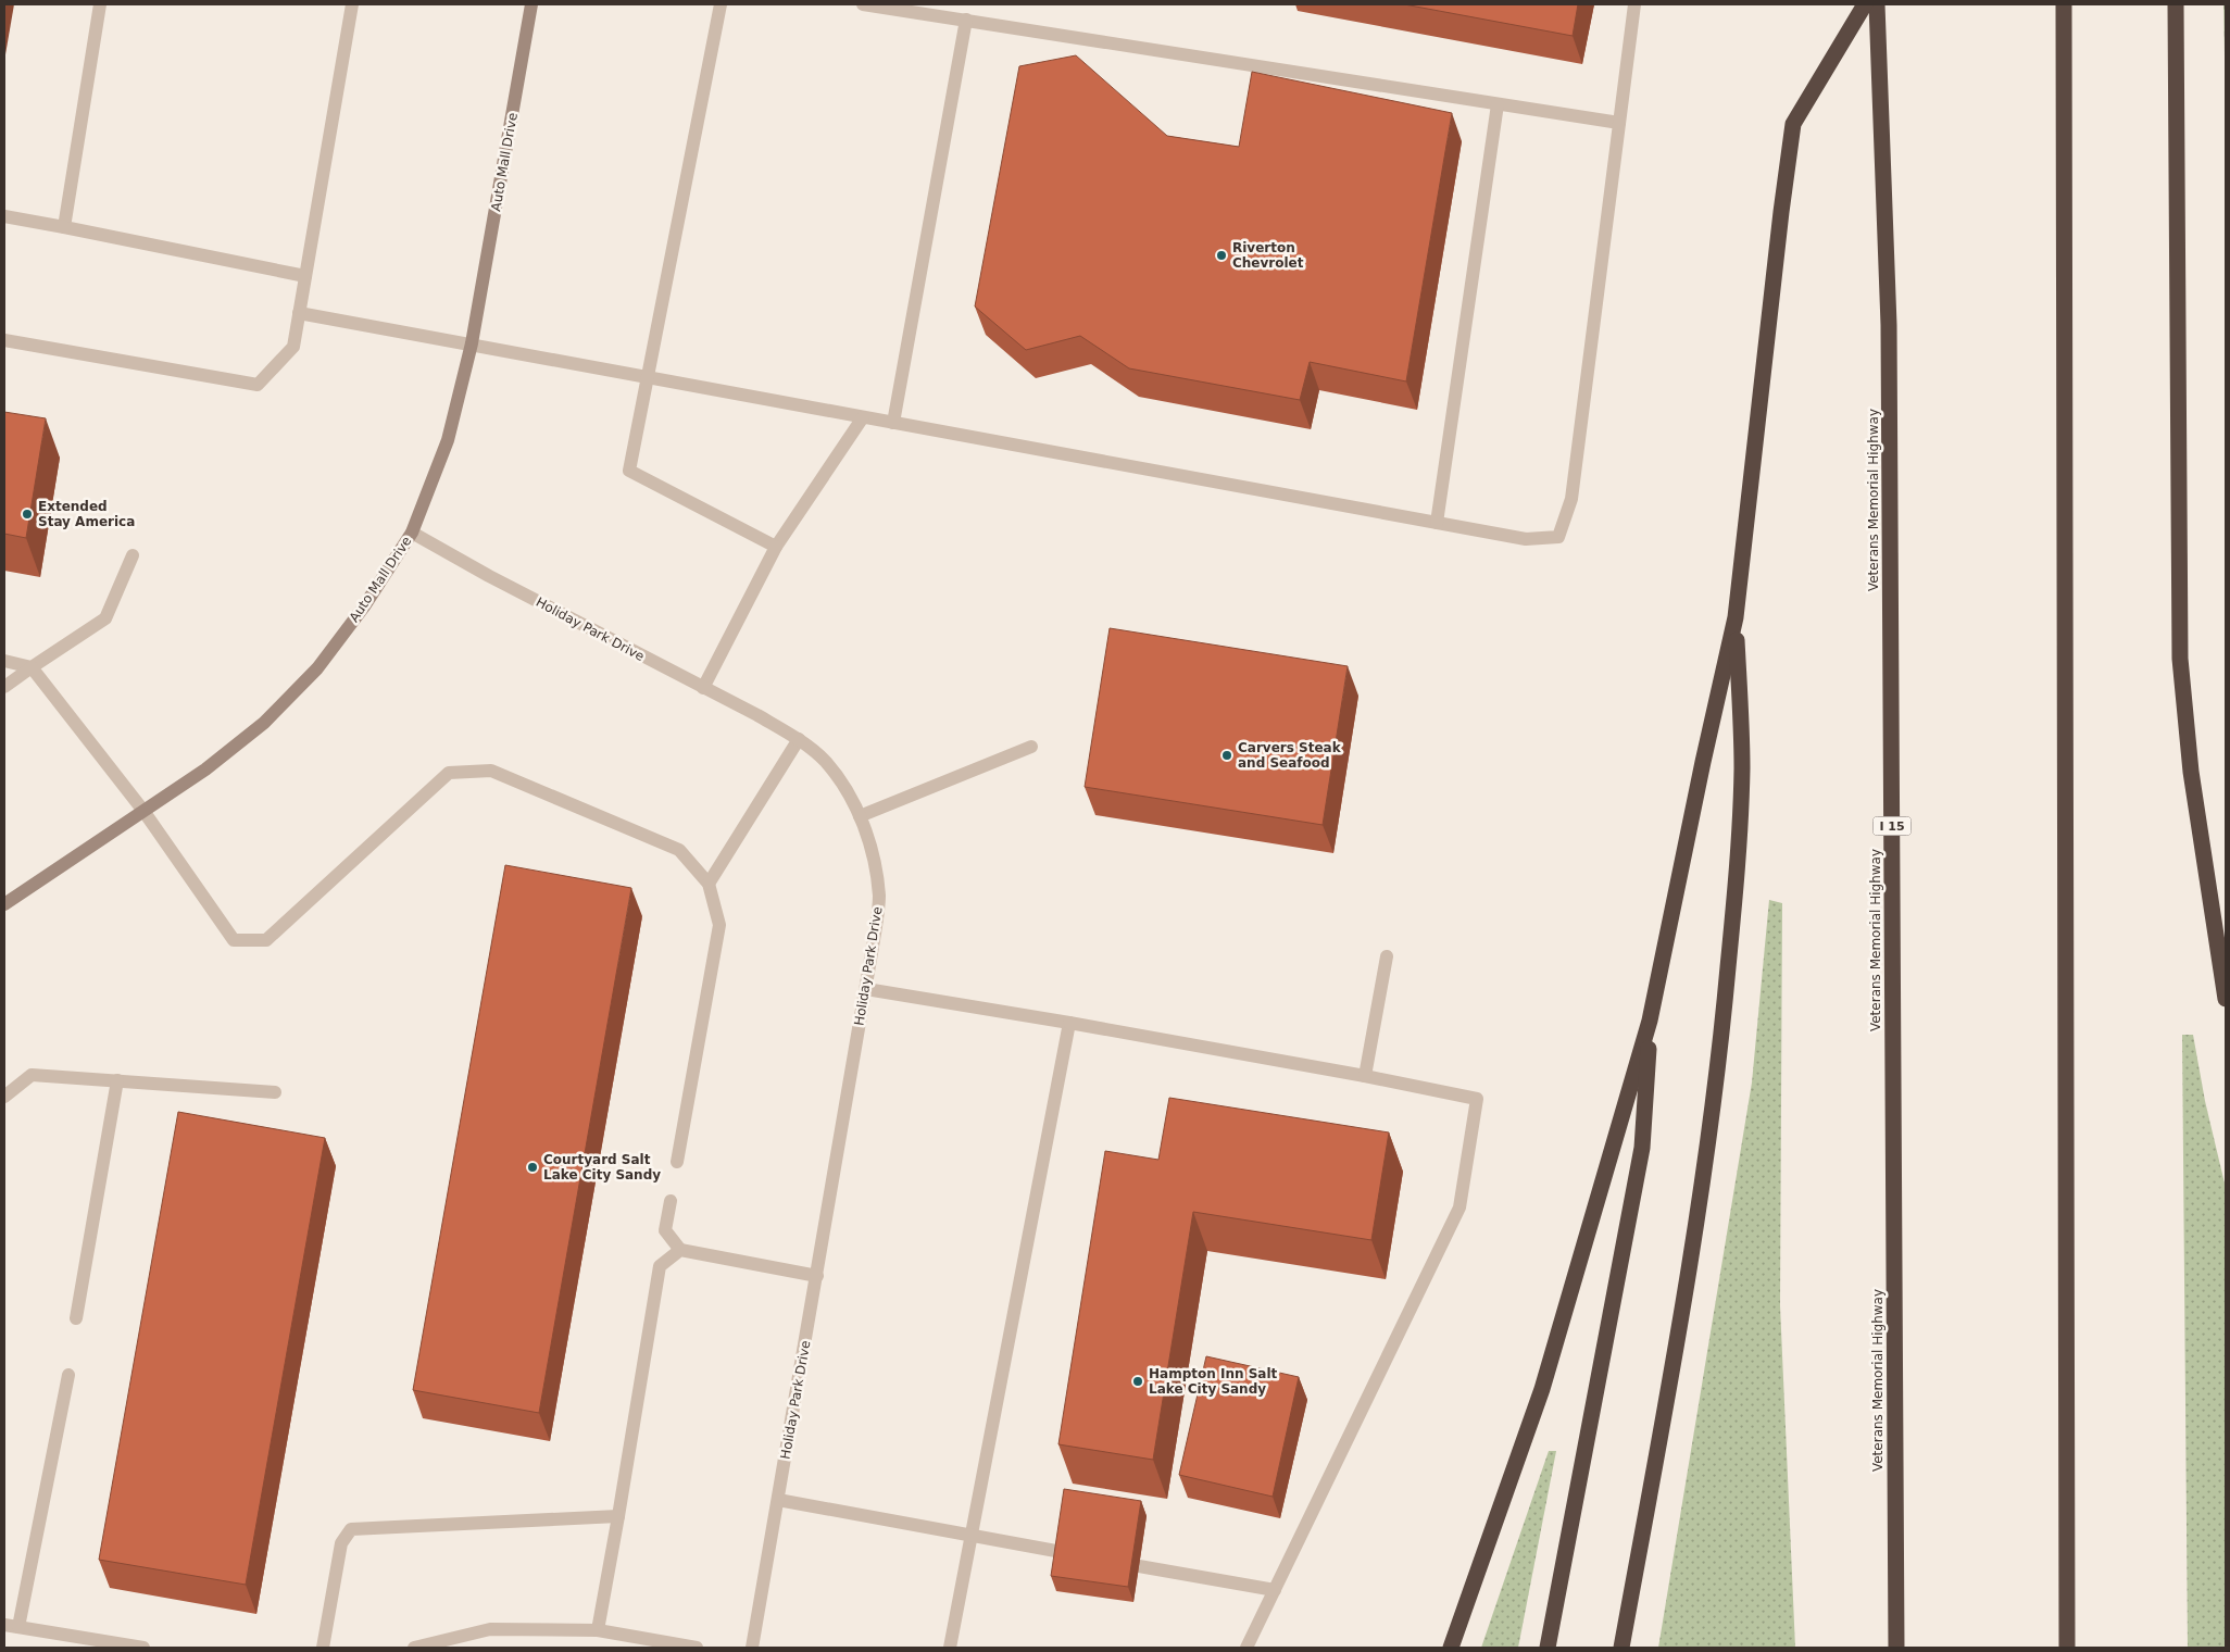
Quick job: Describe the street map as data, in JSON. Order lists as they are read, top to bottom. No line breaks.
{"streets":{"highway":["Veterans Memorial Highway","I 15"],"street":["Auto Mall Drive","Holiday Park Drive"]},"crossings":[["Auto Mall Drive","Holiday Park Drive"]],"places":["Riverton Chevrolet","Extended Stay America","Carvers Steak and Seafood","Courtyard Salt Lake City Sandy","Hampton Inn Salt Lake City Sandy"]}
